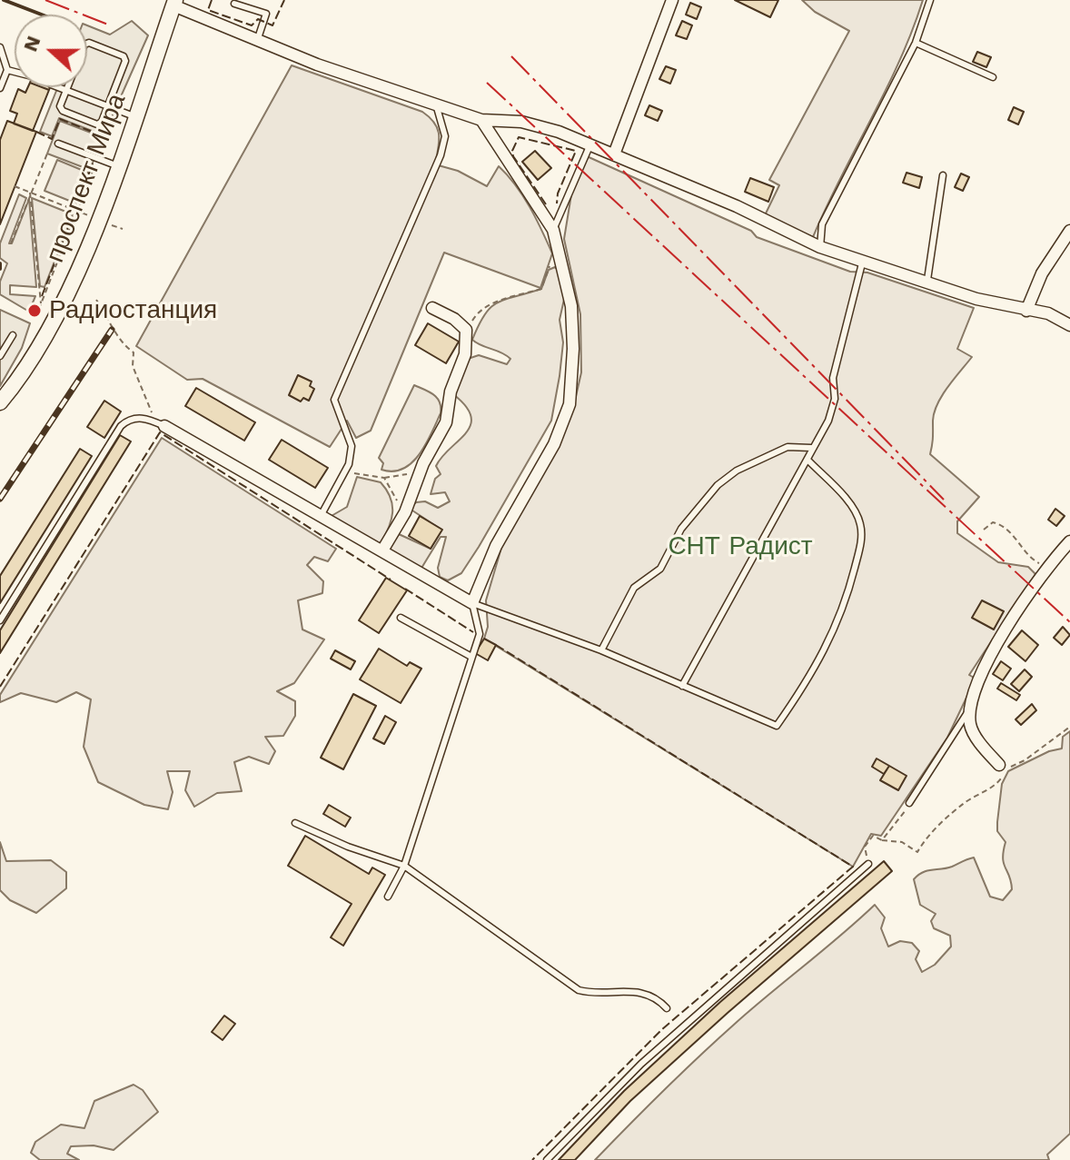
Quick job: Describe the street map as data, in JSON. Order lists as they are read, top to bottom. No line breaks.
{"streets":{"street":["проспект Мира"]},"parks":["СНТ Радист"],"places":["Радиостанция"],"north":"left"}
